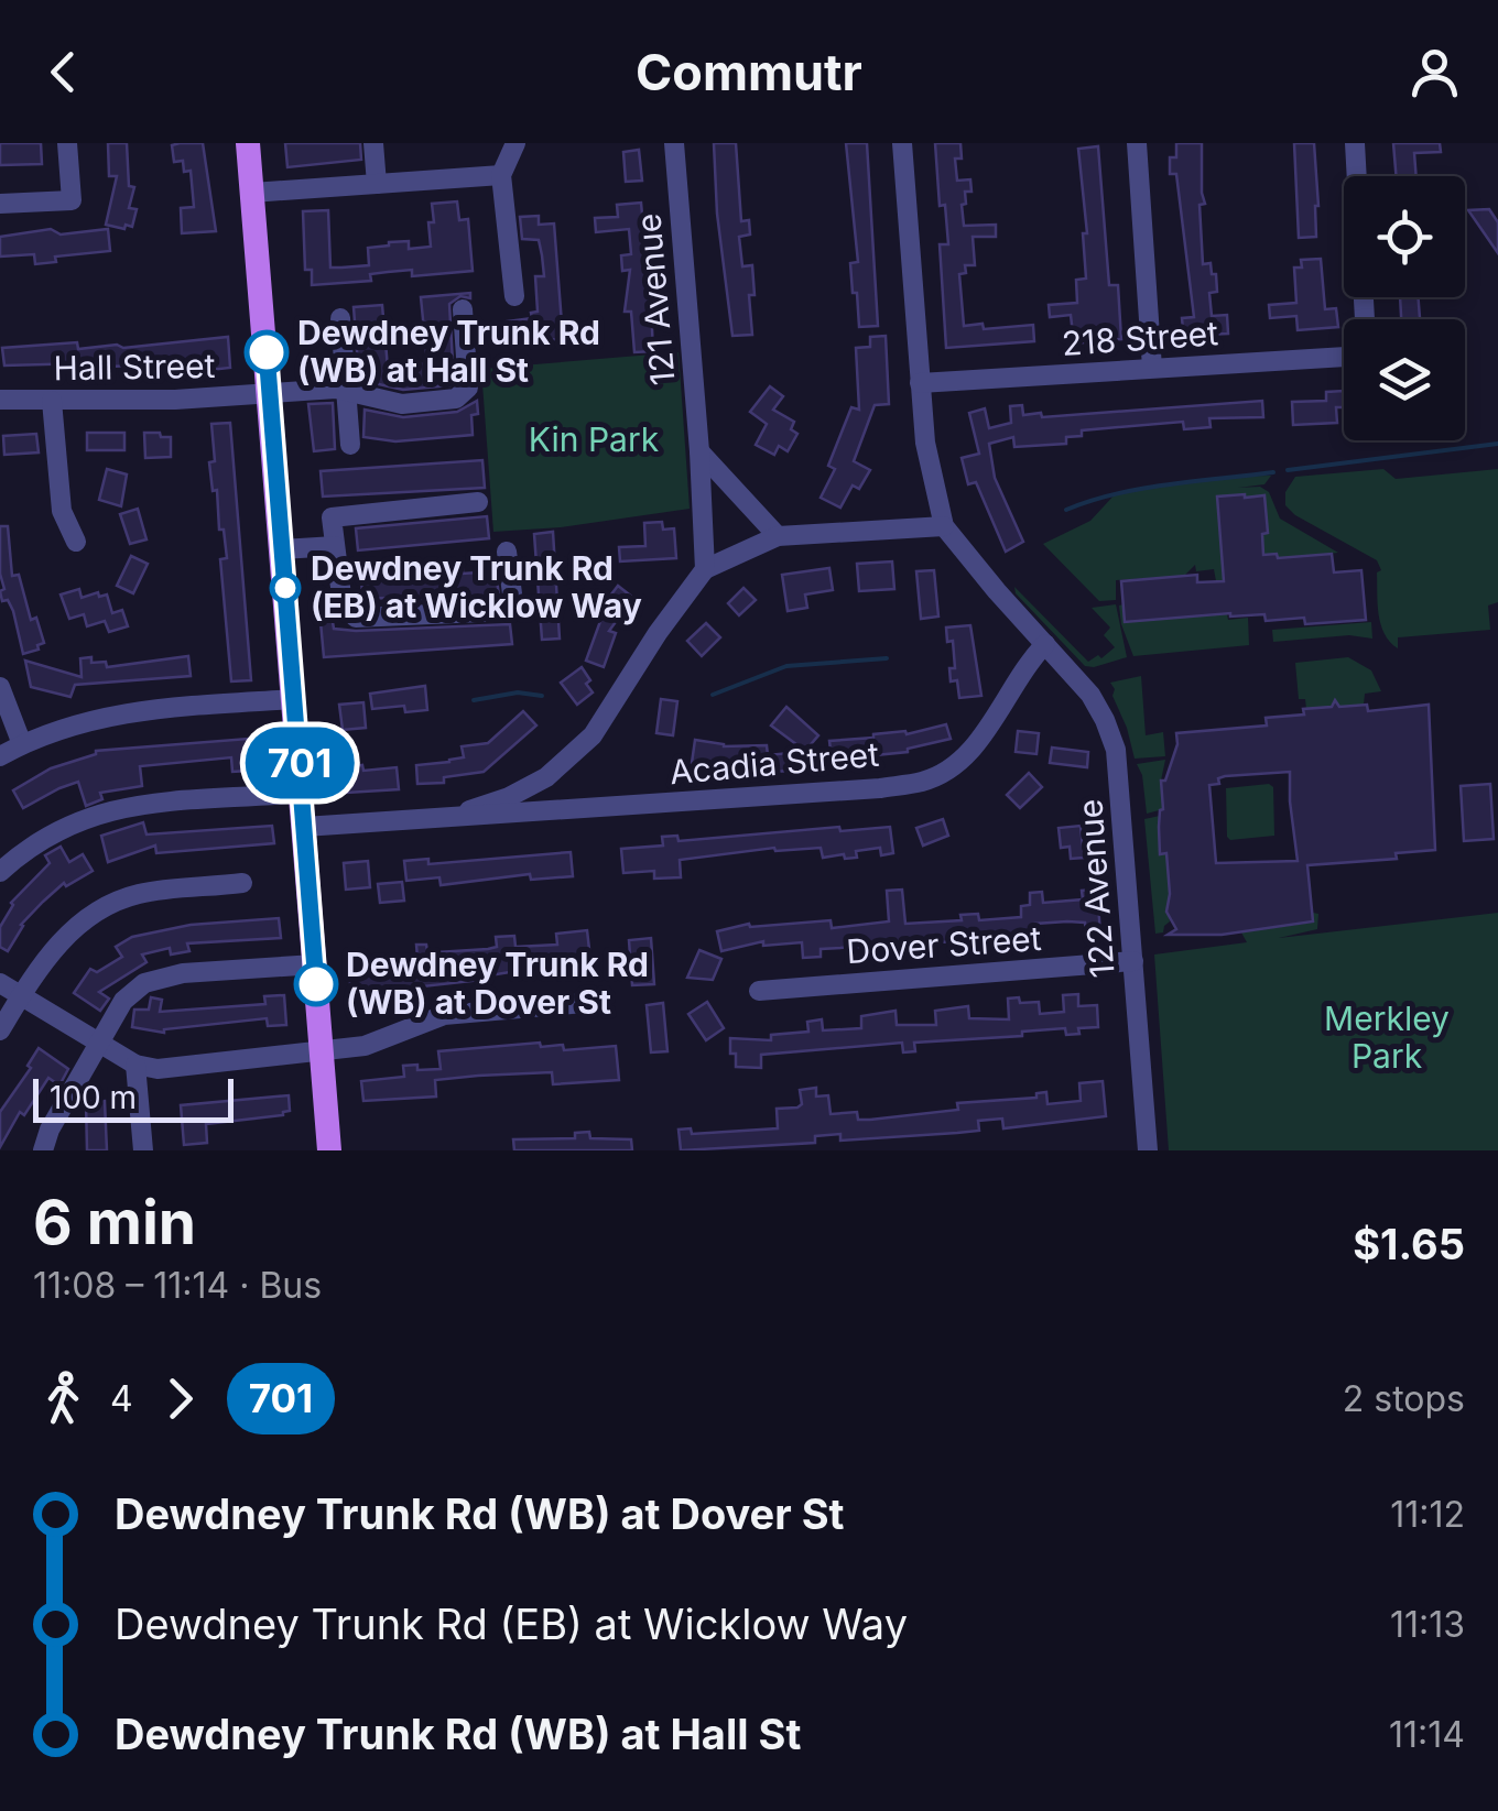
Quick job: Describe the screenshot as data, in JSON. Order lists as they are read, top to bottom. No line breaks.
{"streets":{"street":["121 Avenue","218 Street","Hall Street","Acadia Street","122 Avenue","Dover Street"]},"crossings":[["121 Avenue","Acadia Street"],["Acadia Street","122 Avenue"],["122 Avenue","Dover Street"]],"parks":["Kin Park","Merkley Park"],"places":["Dewdney Trunk Rd (WB) at Hall St","Dewdney Trunk Rd (EB) at Wicklow Way","Dewdney Trunk Rd (WB) at Dover St"],"lines":["bus line 701"],"scale_bar":"100 m","page":{"header":"Commutr","on_map":"701","scale":"100 m","heading":["6 min","11:08 – 11:14 · Bus","$1.65"],"legs":["4","701","2 stops"],"list":[{"name":"Dewdney Trunk Rd (WB) at Dover St","value":"11:12"},{"name":"Dewdney Trunk Rd (EB) at Wicklow Way","value":"11:13"},{"name":"Dewdney Trunk Rd (WB) at Hall St","value":"11:14"}]}}
